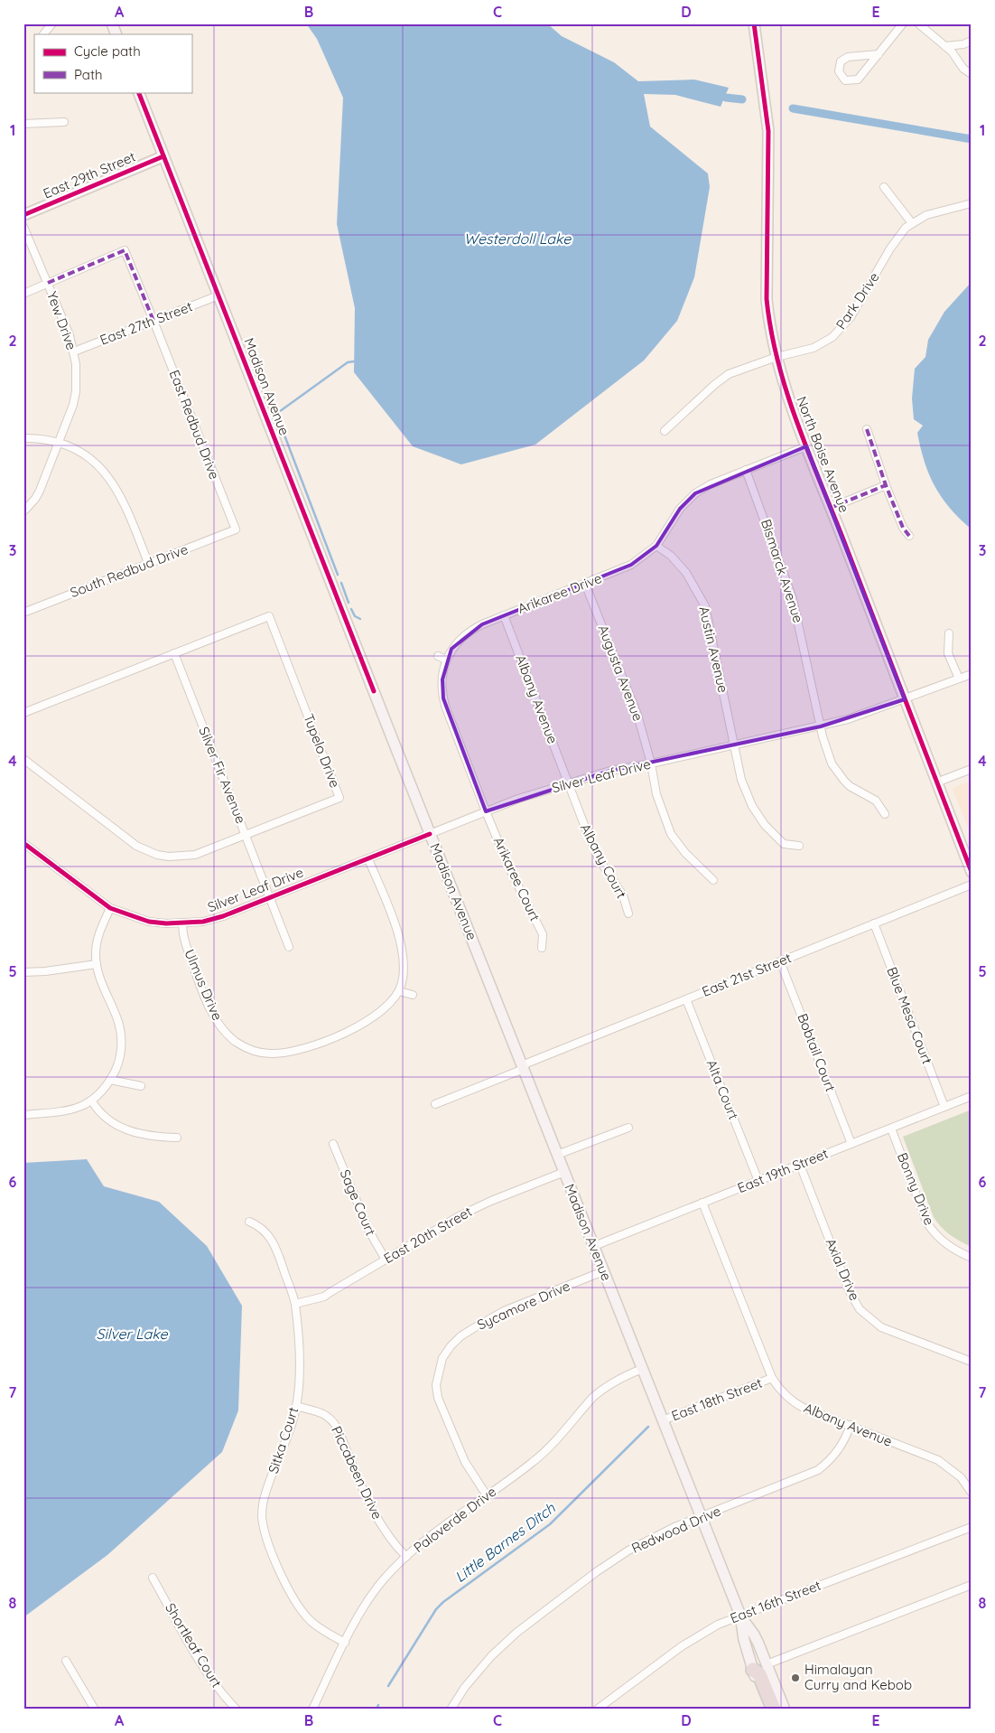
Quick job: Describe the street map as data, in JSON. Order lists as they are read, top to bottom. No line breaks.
{"streets":{"main road":["East 29th Street","Madison Avenue","North Boise Avenue"],"street":["Park Drive","Yew Drive","East 27th Street","East Redbud Drive","South Redbud Drive","Bismarck Avenue","Arikaree Drive","Austin Avenue","Augusta Avenue","Albany Avenue","Tupelo Drive","Silver Fir Avenue","Silver Leaf Drive","Albany Court","Arikaree Court","East 21st Street","Ulmus Drive","Blue Mesa Court","Bobtail Court","Alta Court","East 19th Street","Bonny Drive","Sage Court","East 20th Street","Axial Drive","Sycamore Drive","East 18th Street","Sitka Court","Piccabeen Drive","Paloverde Drive","Redwood Drive","East 16th Street","Shortleaf Court"]},"crossings":[["East 29th Street","Madison Avenue"],["Park Drive","North Boise Avenue"],["Yew Drive","East 27th Street"],["Yew Drive","East Redbud Drive"],["East 27th Street","Madison Avenue"],["East 27th Street","East Redbud Drive"],["Madison Avenue","Silver Leaf Drive"],["Madison Avenue","East 21st Street"],["Madison Avenue","East 19th Street"],["Madison Avenue","East 20th Street"],["Madison Avenue","Sycamore Drive"],["Madison Avenue","East 18th Street"],["Madison Avenue","Paloverde Drive"],["Madison Avenue","Redwood Drive"],["Madison Avenue","East 16th Street"],["East Redbud Drive","South Redbud Drive"],["North Boise Avenue","Arikaree Drive"],["North Boise Avenue","Silver Leaf Drive"],["Bismarck Avenue","Arikaree Drive"],["Bismarck Avenue","Silver Leaf Drive"],["Arikaree Drive","Austin Avenue"],["Arikaree Drive","Augusta Avenue"],["Arikaree Drive","Albany Avenue"],["Arikaree Drive","Silver Leaf Drive"],["Arikaree Drive","Arikaree Court"],["Austin Avenue","Silver Leaf Drive"],["Augusta Avenue","Silver Leaf Drive"],["Albany Avenue","Silver Leaf Drive"],["Albany Avenue","Albany Court"],["Albany Avenue","East 19th Street"],["Albany Avenue","East 18th Street"],["Albany Avenue","Redwood Drive"],["Tupelo Drive","Silver Fir Avenue"],["Silver Fir Avenue","Silver Leaf Drive"],["Silver Leaf Drive","Albany Court"],["Silver Leaf Drive","Arikaree Court"],["Silver Leaf Drive","Ulmus Drive"],["East 21st Street","Blue Mesa Court"],["East 21st Street","Bobtail Court"],["East 21st Street","Alta Court"],["Blue Mesa Court","East 19th Street"],["Bobtail Court","East 19th Street"],["Alta Court","East 19th Street"],["East 19th Street","Bonny Drive"],["East 19th Street","Axial Drive"],["Sage Court","East 20th Street"],["East 20th Street","Sitka Court"],["Sycamore Drive","Paloverde Drive"],["Sitka Court","Piccabeen Drive"],["Sitka Court","Paloverde Drive"],["Piccabeen Drive","Paloverde Drive"]],"water":["Westerdoll Lake","Silver Lake","Little Barnes Ditch"],"places":["Himalayan Curry and Kebob"],"legend":["Cycle path","Path"],"grid":{"columns":["A","B","C","D","E"],"rows":["1","2","3","4","5","6","7","8"]}}
